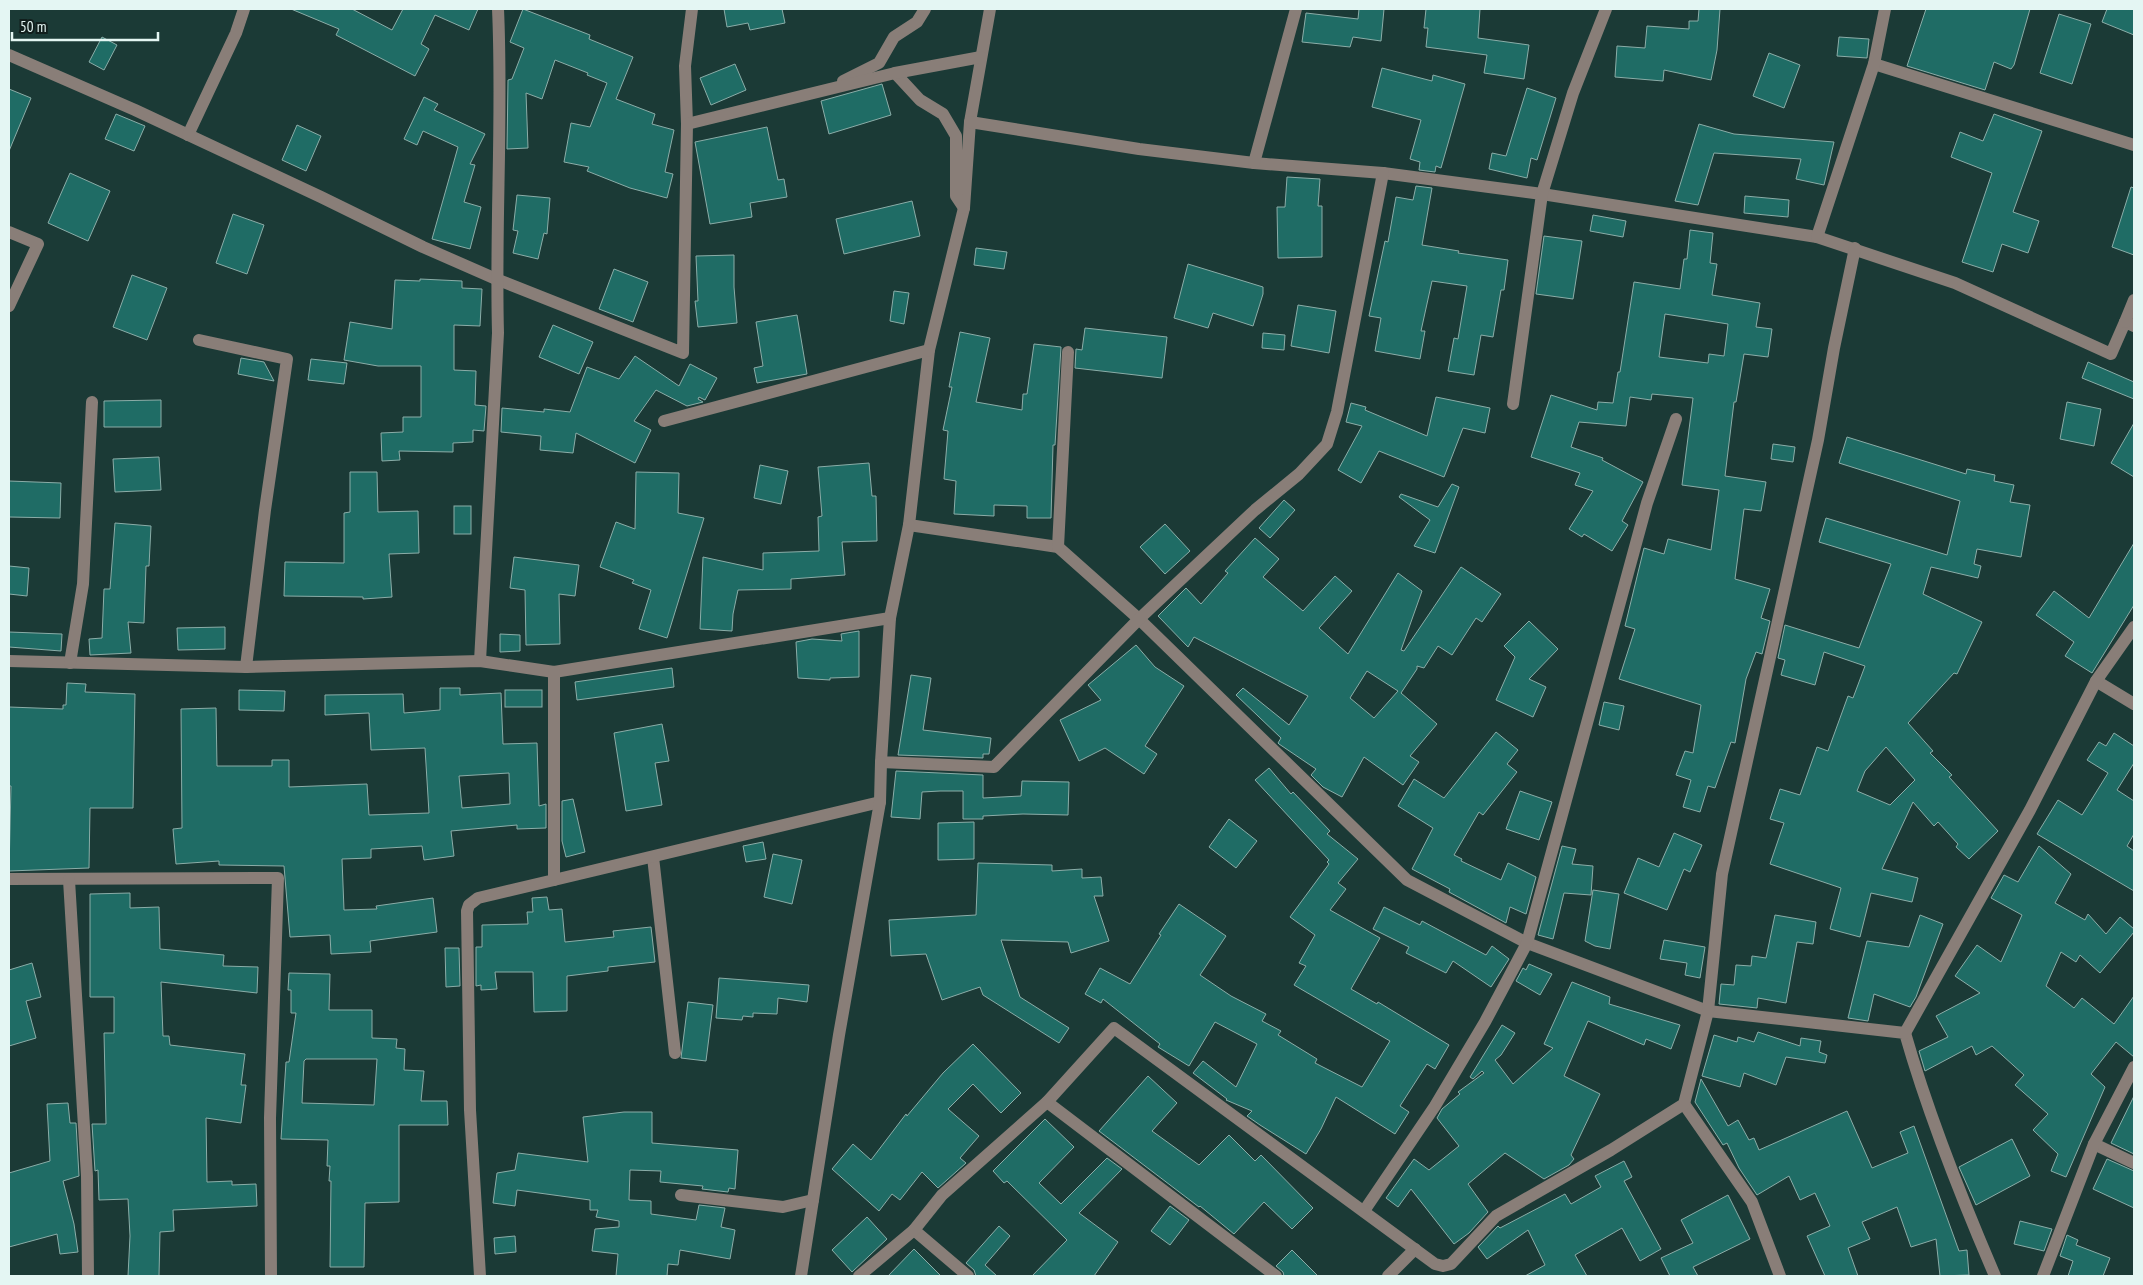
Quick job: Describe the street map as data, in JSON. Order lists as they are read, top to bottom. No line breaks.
{"scale_bar":"50 m"}
